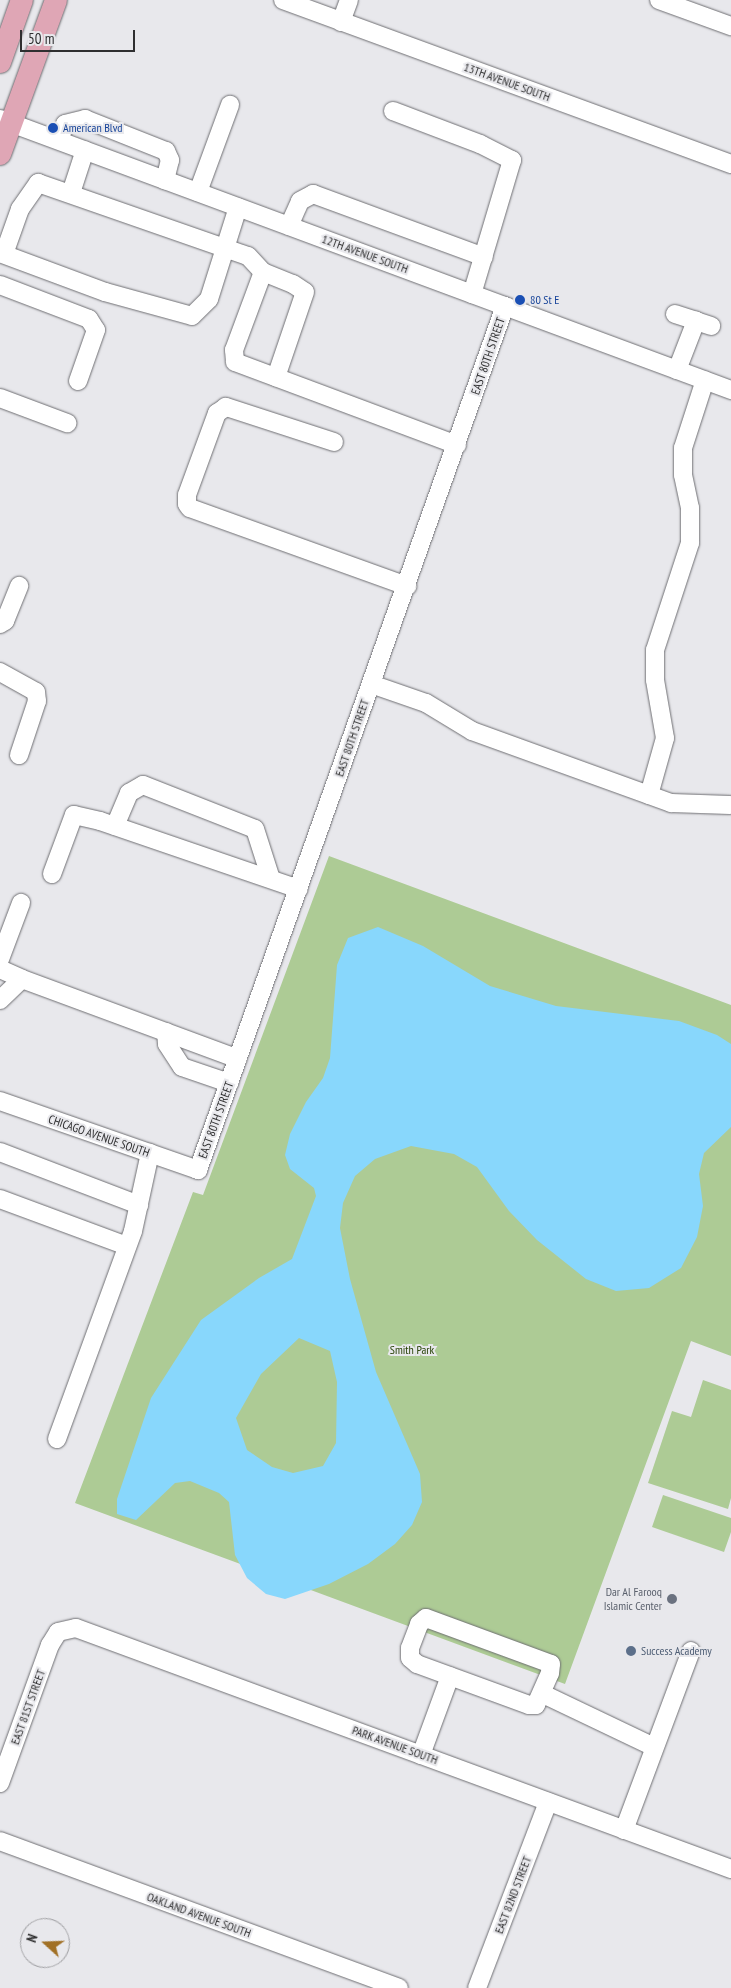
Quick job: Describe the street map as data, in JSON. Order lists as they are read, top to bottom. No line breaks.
{"streets":{"street":["13TH AVENUE SOUTH","12TH AVENUE SOUTH","EAST 80TH STREET","CHICAGO AVENUE SOUTH","EAST 81ST STREET","PARK AVENUE SOUTH","EAST 82ND STREET","OAKLAND AVENUE SOUTH"]},"crossings":[["12TH AVENUE SOUTH","EAST 80TH STREET"],["EAST 80TH STREET","CHICAGO AVENUE SOUTH"],["EAST 81ST STREET","PARK AVENUE SOUTH"],["PARK AVENUE SOUTH","EAST 82ND STREET"]],"parks":["Smith Park"],"places":["American Blvd","80 St E","Dar Al Farooq Islamic Center","Success Academy"],"scale_bar":"50 m","north":"left"}
